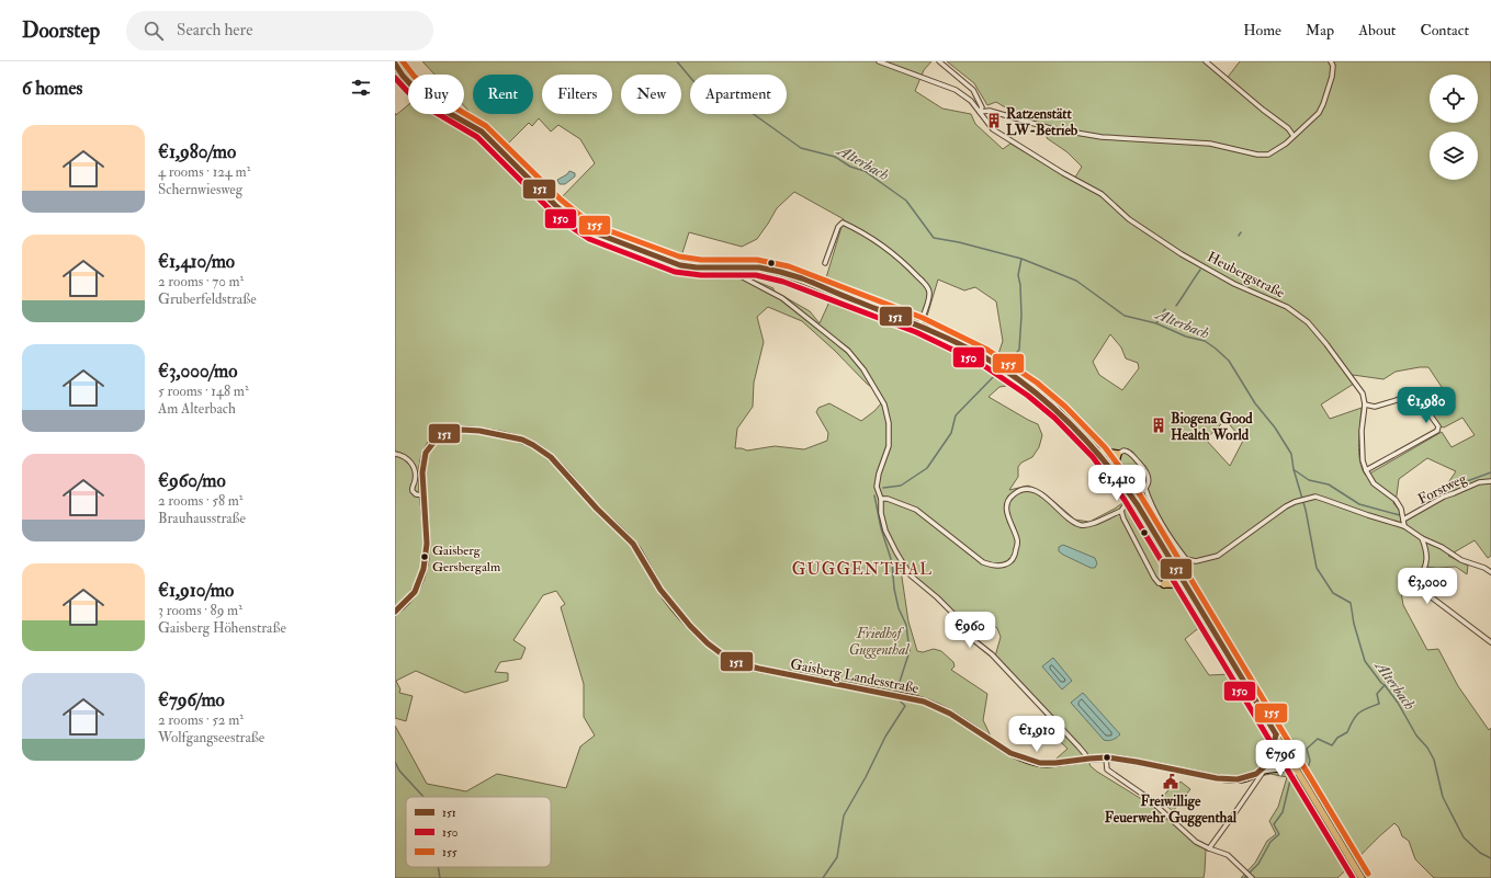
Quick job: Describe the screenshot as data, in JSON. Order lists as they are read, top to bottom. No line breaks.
{"streets":{"main road":["Gaisberg Landesstraße"],"street":["Heubergstraße","Forstweg"]},"districts":["GUGGENTHAL"],"water":["Alterbach"],"parks":["Friedhof Guggenthal"],"places":{"building":["Ratzenstätt LW-Betrieb","Biogena Good Health World"],"other":["Gaisberg Gersbergalm"],"public building":["Freiwillige Feuerwehr Guggenthal"]},"lines":["transit line 155","transit line 151","transit line 150"],"legend":["151","150","155"],"page":{"header":"Doorstep","search":"Search here","nav":["Home","Map","About","Contact"],"heading":"6 homes","chip":["Buy","Rent","Filters","New","Apartment"],"list":[{"name":"€1,980/mo","note":"4 rooms · 124 m² · Schernwiesweg"},{"name":"€1,410/mo","note":"2 rooms · 70 m² · Gruberfeldstraße"},{"name":"€3,000/mo","note":"5 rooms · 148 m² · Am Alterbach"},{"name":"€960/mo","note":"2 rooms · 58 m² · Brauhausstraße"},{"name":"€1,910/mo","note":"3 rooms · 89 m² · Gaisberg Höhenstraße"},{"name":"€796/mo","note":"2 rooms · 52 m² · Wolfgangseestraße"}],"price":["€1,980","€1,410","€3,000","€960","€1,910","€796"]}}
